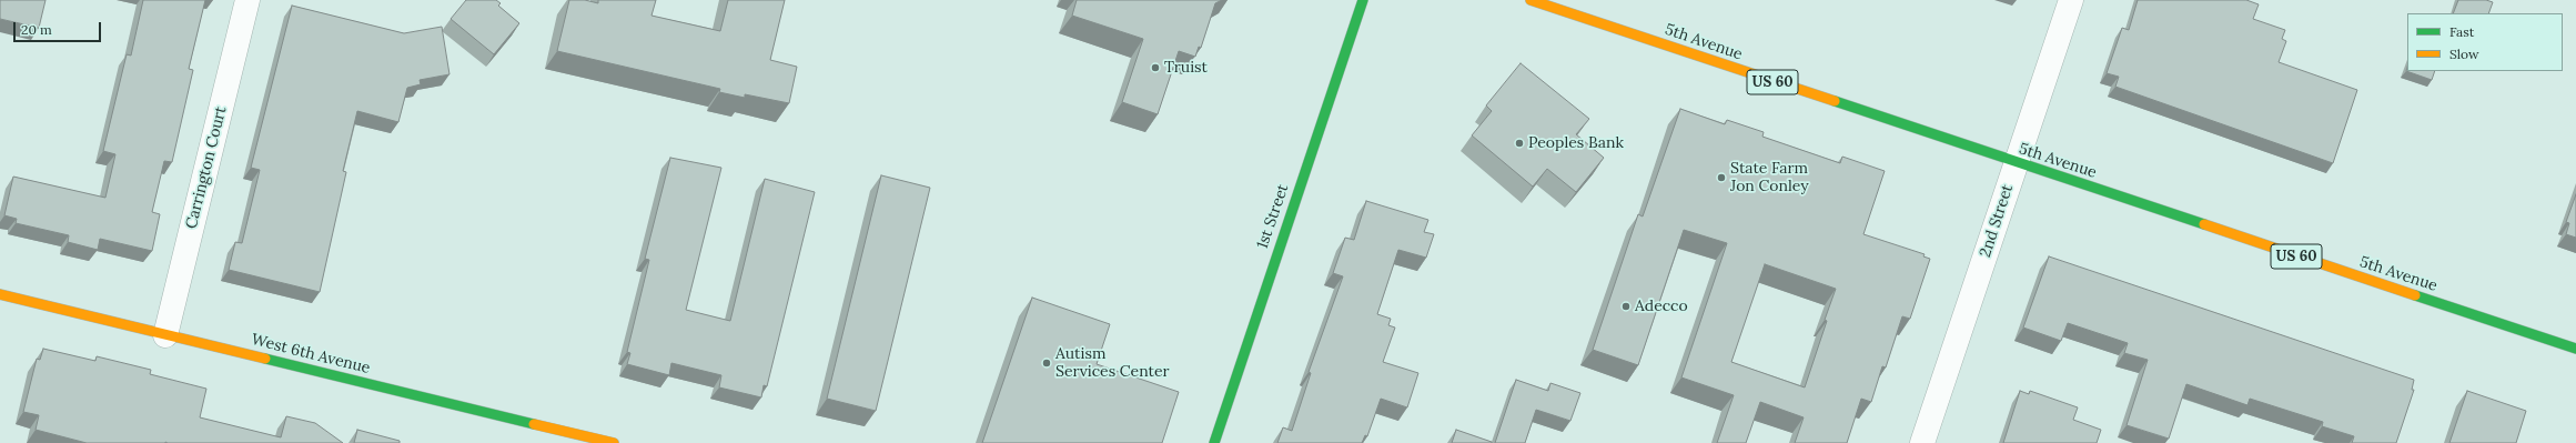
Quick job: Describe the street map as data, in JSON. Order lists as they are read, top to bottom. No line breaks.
{"streets":{"street":["5th Avenue","US 60","Carrington Court","1st Street","2nd Street","West 6th Avenue"]},"crossings":[["5th Avenue","2nd Street"],["Carrington Court","West 6th Avenue"]],"places":["Truist","Peoples Bank","State Farm Jon Conley","Adecco","Autism Services Center"],"legend":["Fast","Slow"],"scale_bar":"20 m"}
